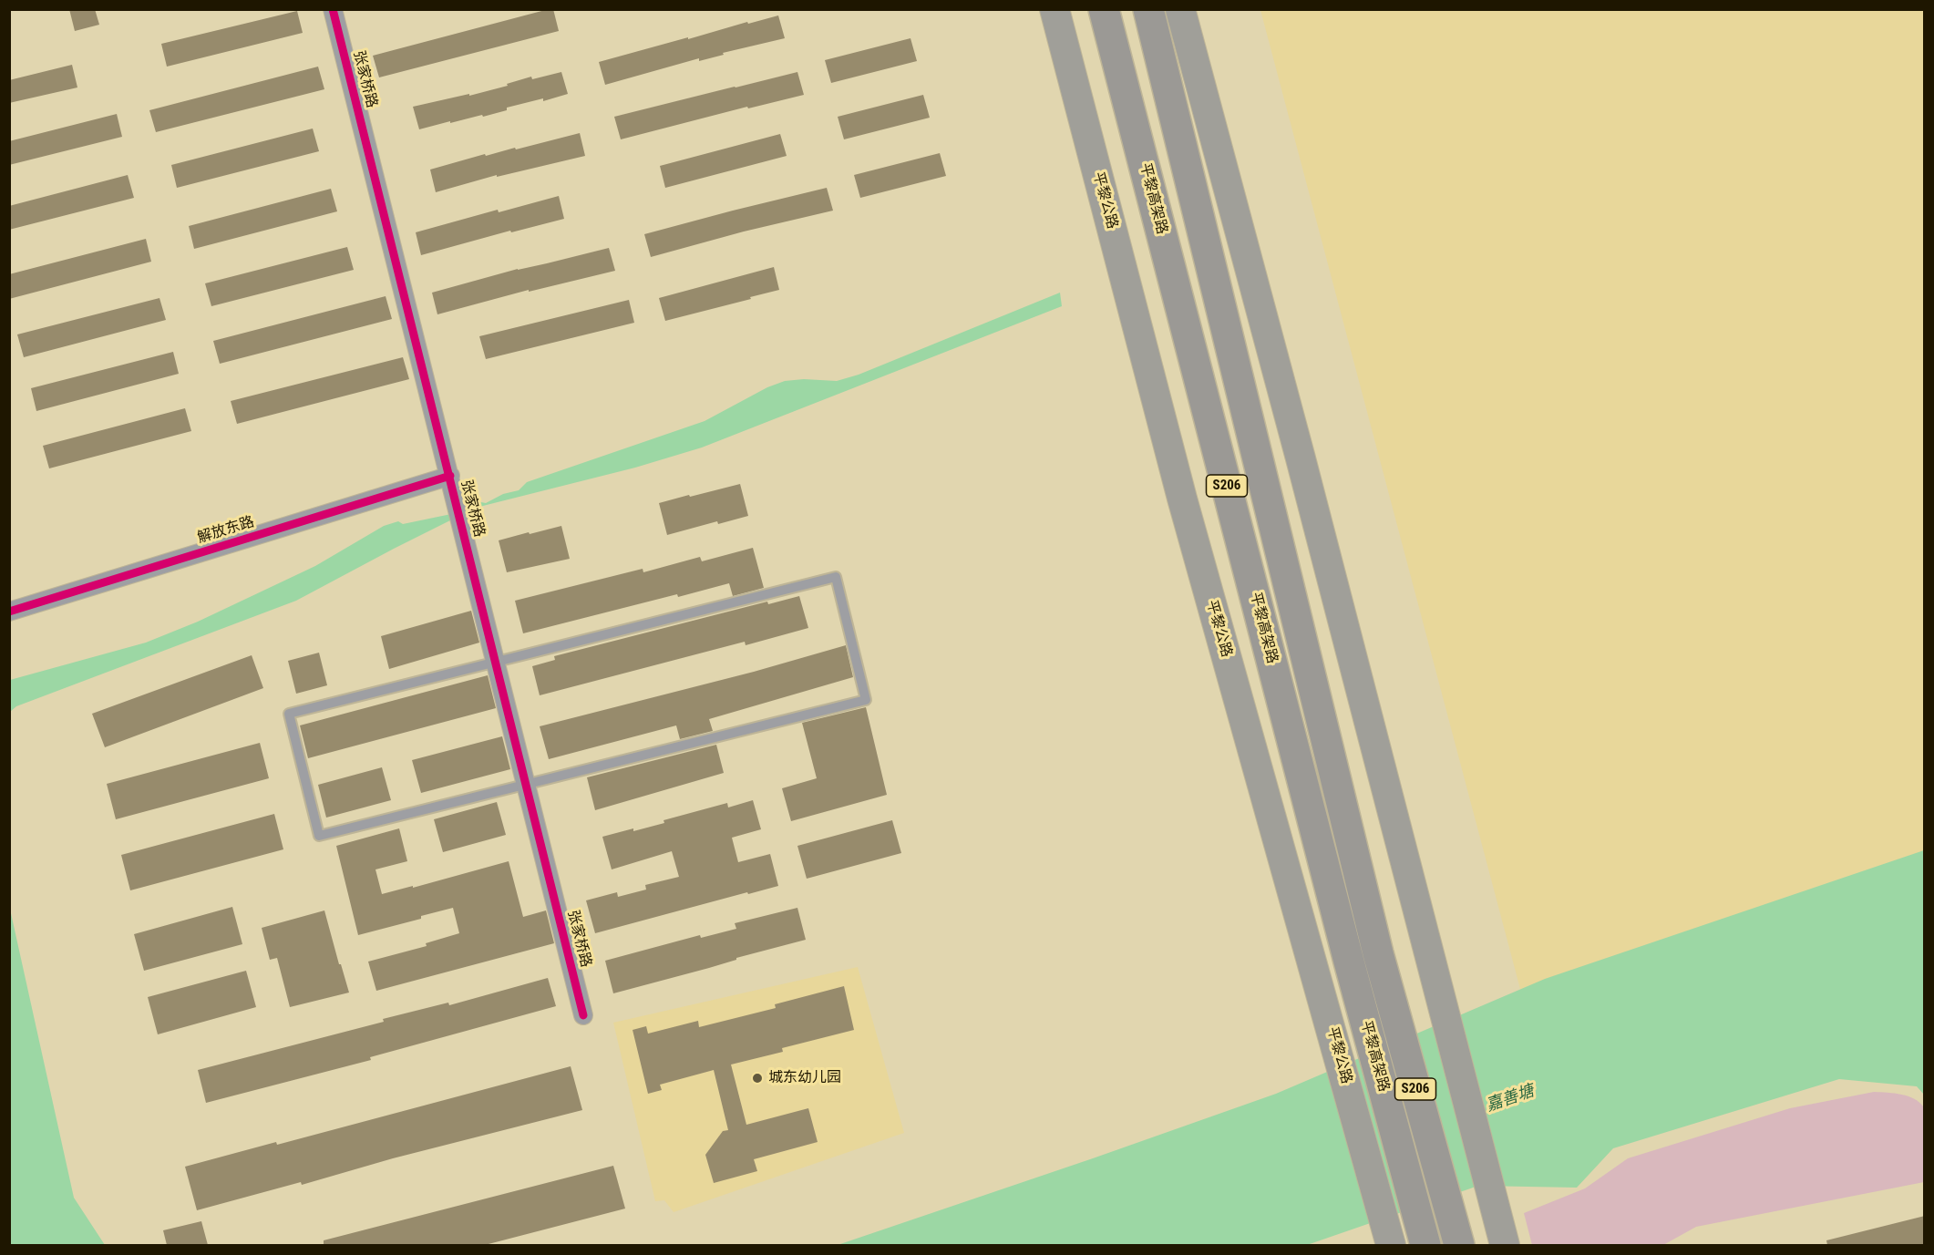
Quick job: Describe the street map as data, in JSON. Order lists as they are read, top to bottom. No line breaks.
{"streets":{"highway":["平黎高架路","S206"],"main road":["平黎公路"],"street":["张家桥路","解放东路"]},"crossings":[["张家桥路","解放东路"]],"water":["嘉善塘"],"places":["城东幼儿园"]}
